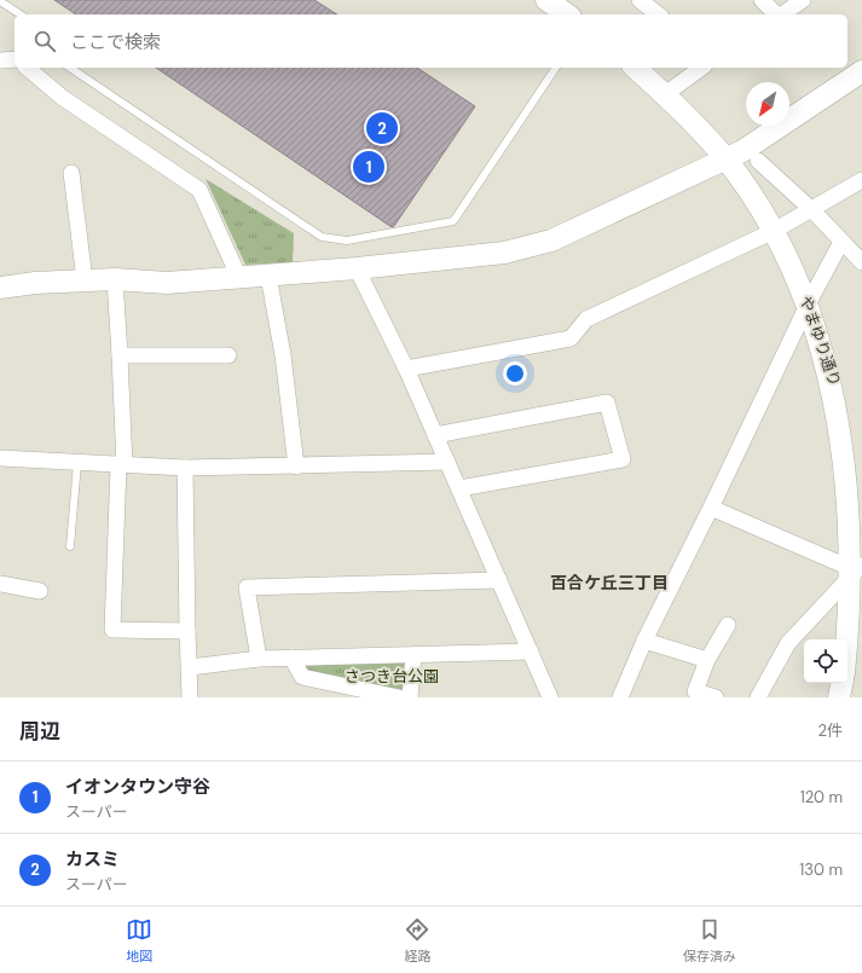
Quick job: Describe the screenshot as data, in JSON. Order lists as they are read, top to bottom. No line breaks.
{"streets":{"street":["やまゆり通り"]},"districts":["百合ケ丘三丁目"],"parks":["さつき台公園"],"north":"bottom left","page":{"search":"ここで検索","pins":["2","1"],"heading":["周辺","2件"],"list":[{"mark":"1","name":"イオンタウン守谷","note":"スーパー","value":"120 m"},{"mark":"2","name":"カスミ","note":"スーパー","value":"130 m"}],"nav":["地図","経路","保存済み"]}}
